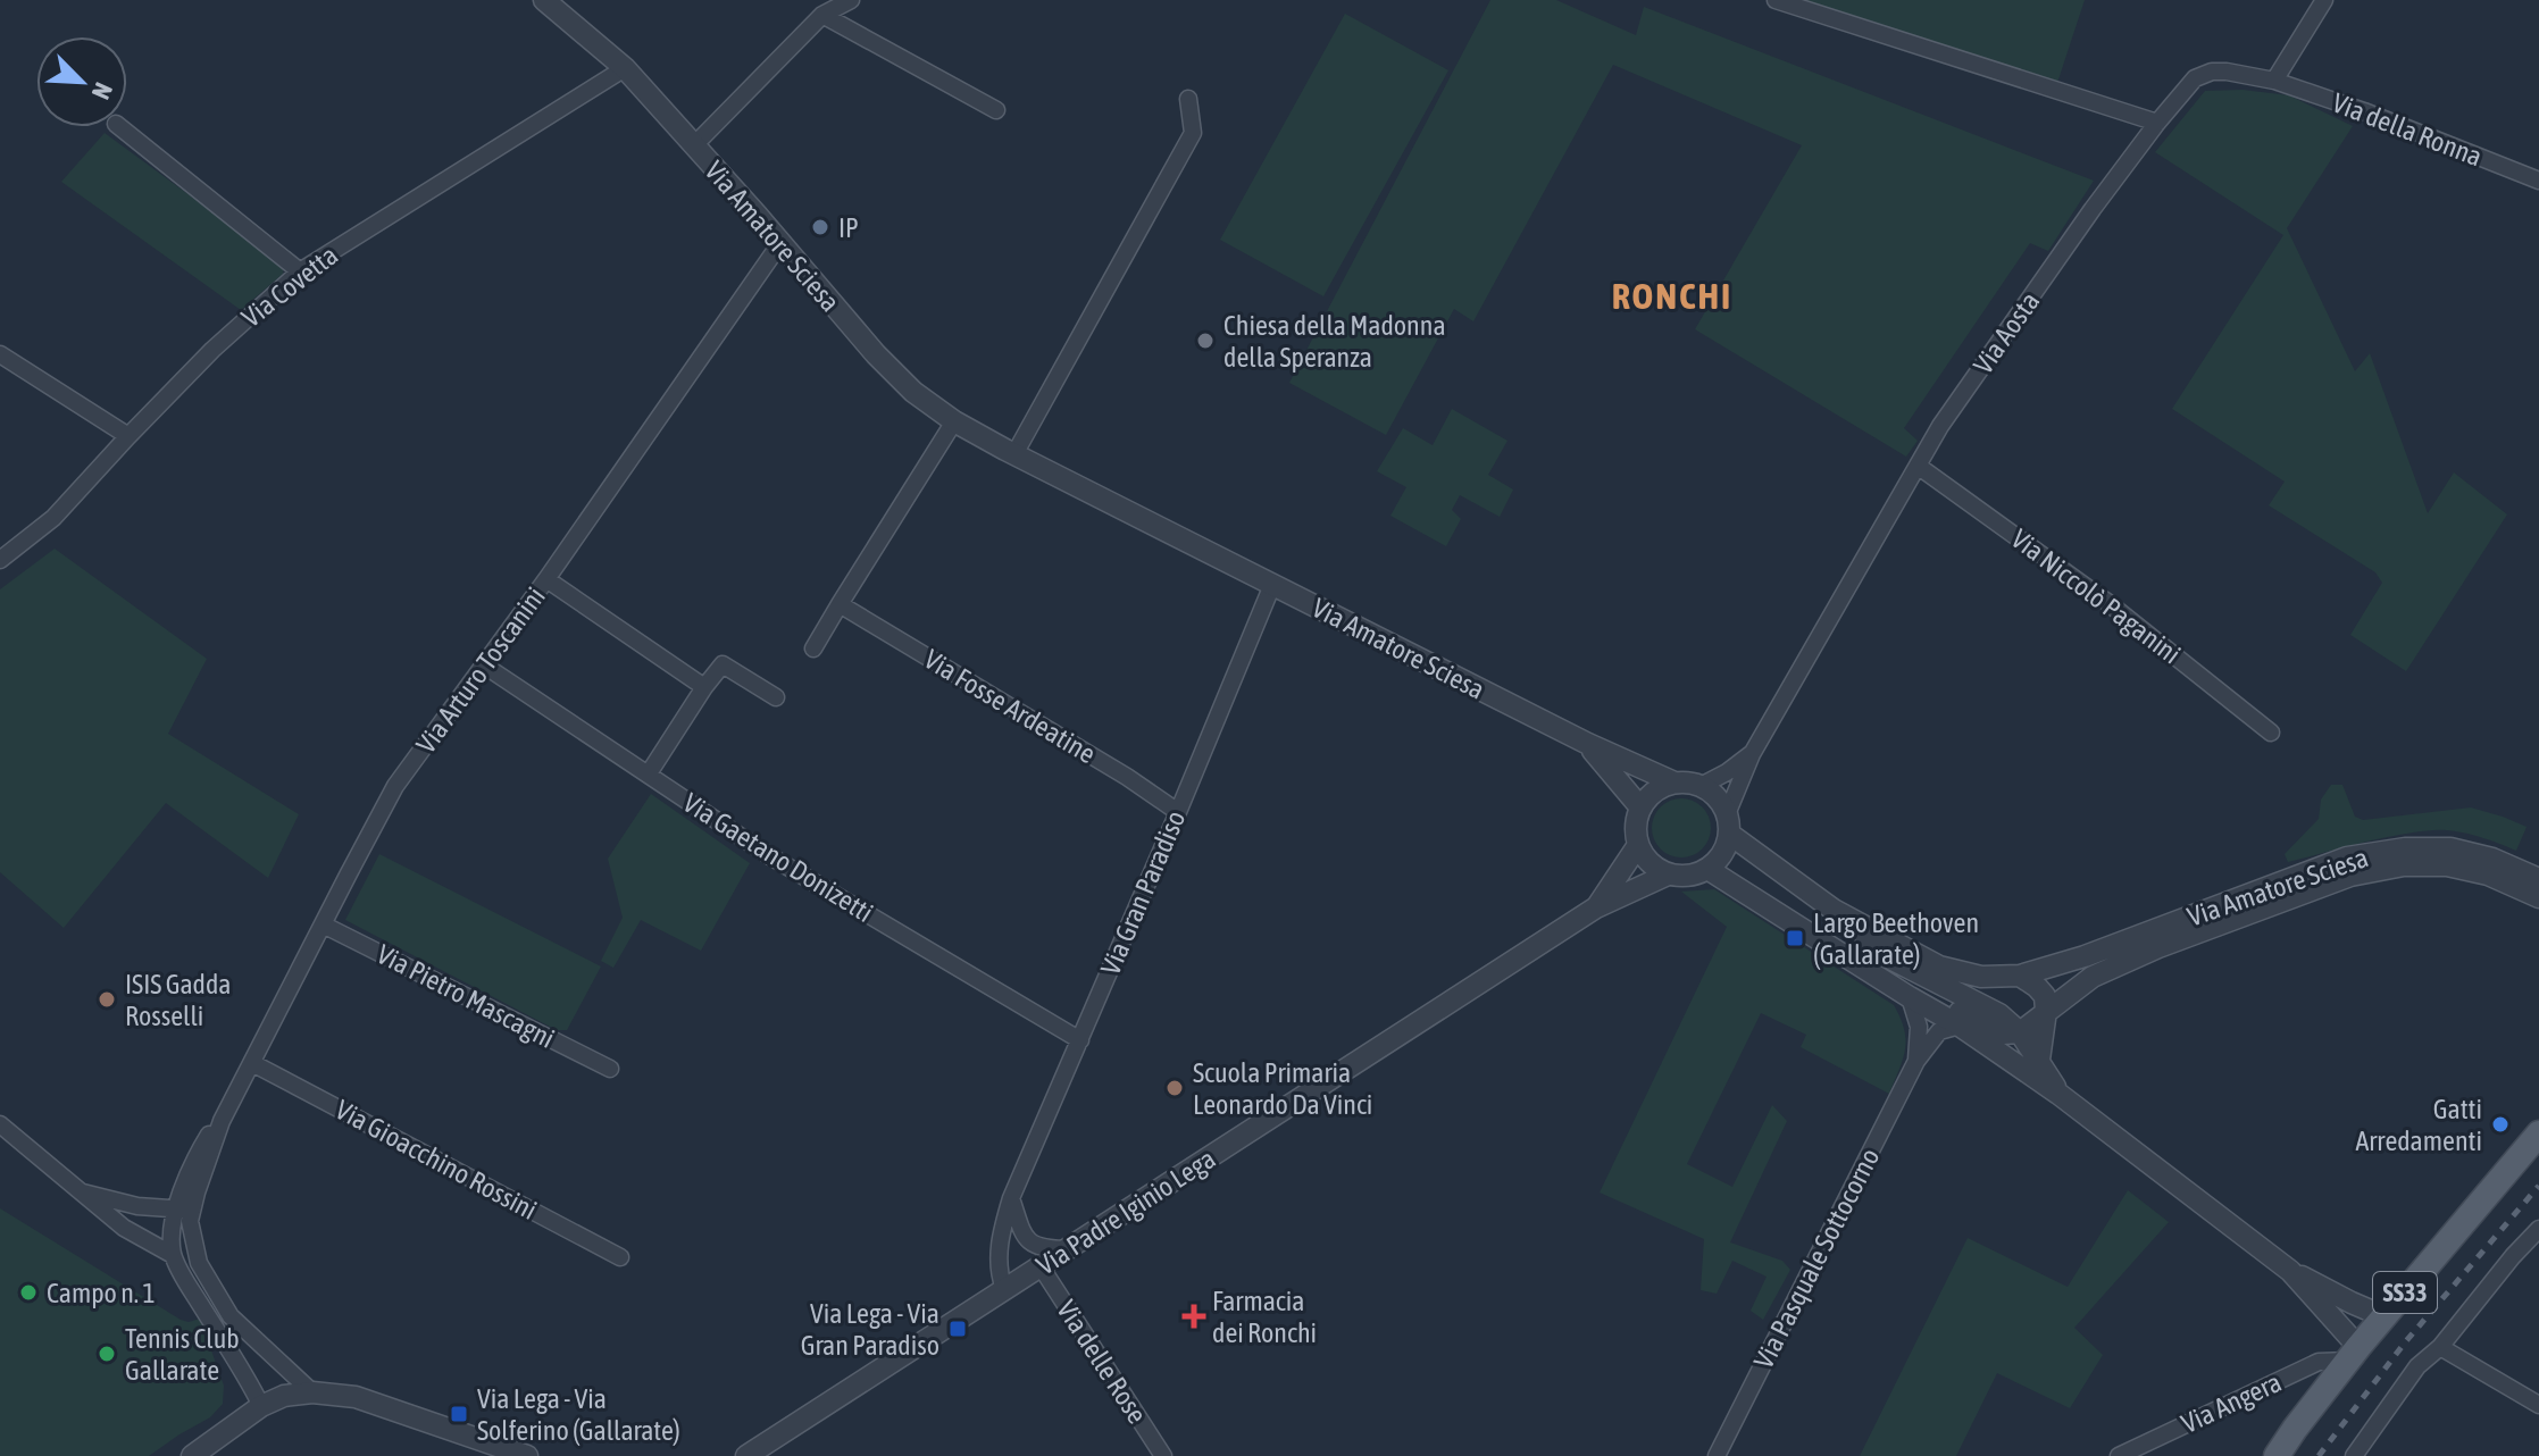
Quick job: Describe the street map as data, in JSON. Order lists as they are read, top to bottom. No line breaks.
{"streets":{"main road":["SS33"],"street":["Via della Ronna","Via Amatore Sciesa","Via Covetta","Via Aosta","Via Niccolò Paganini","Via Arturo Toscanini","Via Fosse Ardeatine","Via Gaetano Donizetti","Via Gran Paradiso","Via Pietro Mascagni","Via Gioacchino Rossini","Via Padre Iginio Lega","Via Pasquale Sottocorno","Via delle Rose","Via Angera"]},"crossings":[["Via della Ronna","Via Aosta"],["Via Amatore Sciesa","Via Covetta"],["Via Amatore Sciesa","Via Aosta"],["Via Amatore Sciesa","Via Arturo Toscanini"],["Via Amatore Sciesa","Via Gran Paradiso"],["Via Amatore Sciesa","Via Padre Iginio Lega"],["Via Amatore Sciesa","Via Pasquale Sottocorno"],["Via Amatore Sciesa","SS33"],["Via Amatore Sciesa","Via Angera"],["Via Aosta","Via Niccolò Paganini"],["Via Aosta","Via Padre Iginio Lega"],["Via Arturo Toscanini","Via Gaetano Donizetti"],["Via Arturo Toscanini","Via Pietro Mascagni"],["Via Arturo Toscanini","Via Gioacchino Rossini"],["Via Fosse Ardeatine","Via Gran Paradiso"],["Via Gaetano Donizetti","Via Gran Paradiso"],["Via Gran Paradiso","Via Padre Iginio Lega"],["Via Padre Iginio Lega","Via delle Rose"],["SS33","Via Angera"]],"districts":["RONCHI"],"places":{"other":["IP","Chiesa della Madonna della Speranza","ISIS Gadda Rosselli","Scuola Primaria Leonardo Da Vinci","Gatti Arredamenti","Campo n. 1","Tennis Club Gallarate"],"transit":["Largo Beethoven (Gallarate)","Via Lega - Via Gran Paradiso","Via Lega - Via Solferino (Gallarate)"],"health":["Farmacia dei Ronchi"]},"north":"bottom right"}
